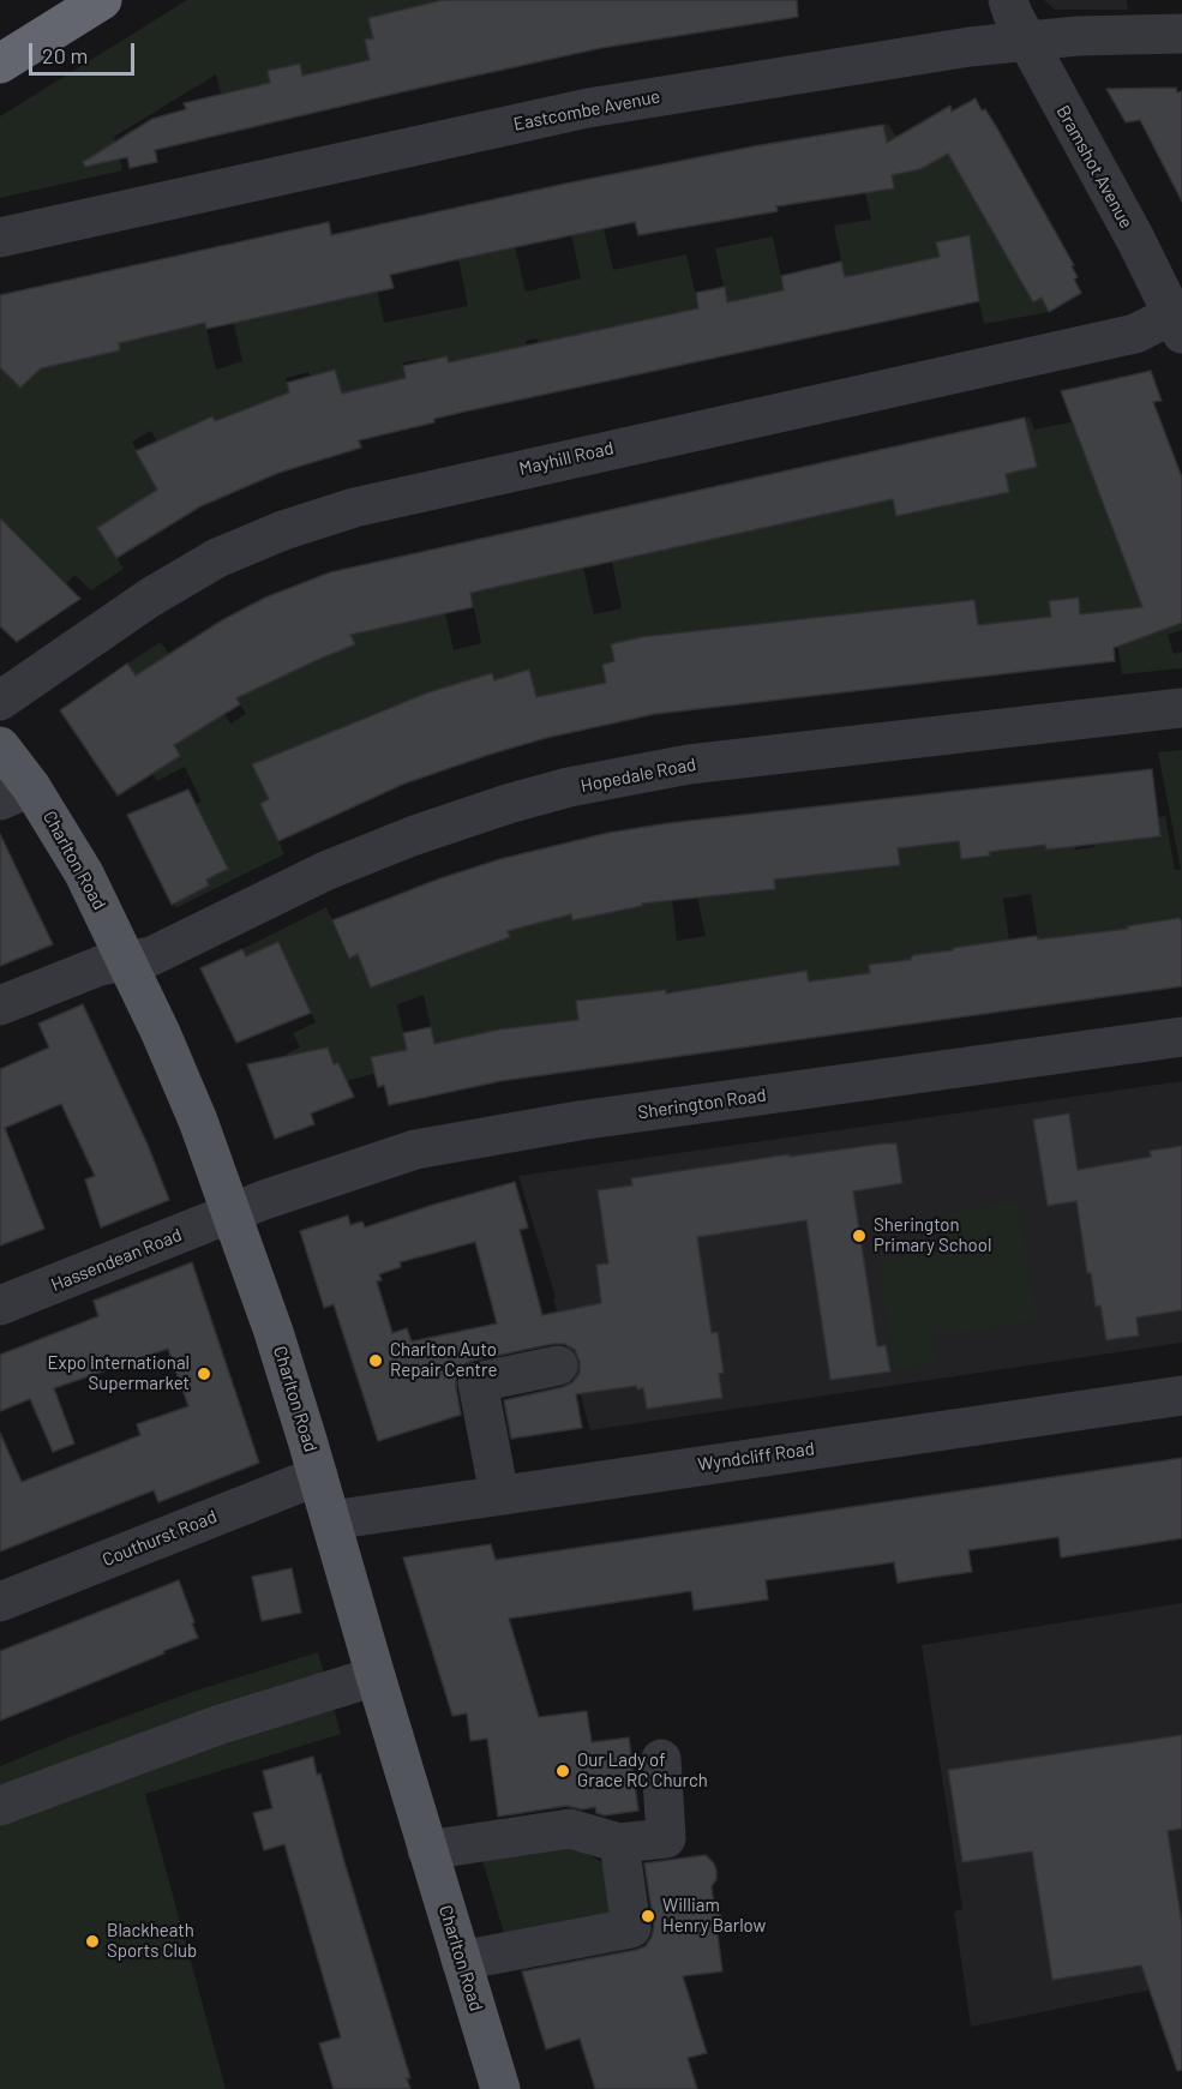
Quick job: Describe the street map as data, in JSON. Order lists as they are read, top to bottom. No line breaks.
{"streets":{"main road":["Charlton Road"],"street":["Eastcombe Avenue","Bramshot Avenue","Mayhill Road","Hopedale Road","Sherington Road","Hassendean Road","Wyndcliff Road","Couthurst Road"]},"crossings":[["Eastcombe Avenue","Bramshot Avenue"],["Bramshot Avenue","Mayhill Road"],["Hopedale Road","Charlton Road"],["Charlton Road","Sherington Road"],["Charlton Road","Hassendean Road"],["Charlton Road","Wyndcliff Road"],["Charlton Road","Couthurst Road"],["Sherington Road","Hassendean Road"]],"places":["Sherington Primary School","Charlton Auto Repair Centre","Expo International Supermarket","Our Lady of Grace RC Church","William Henry Barlow","Blackheath Sports Club"],"scale_bar":"20 m"}
